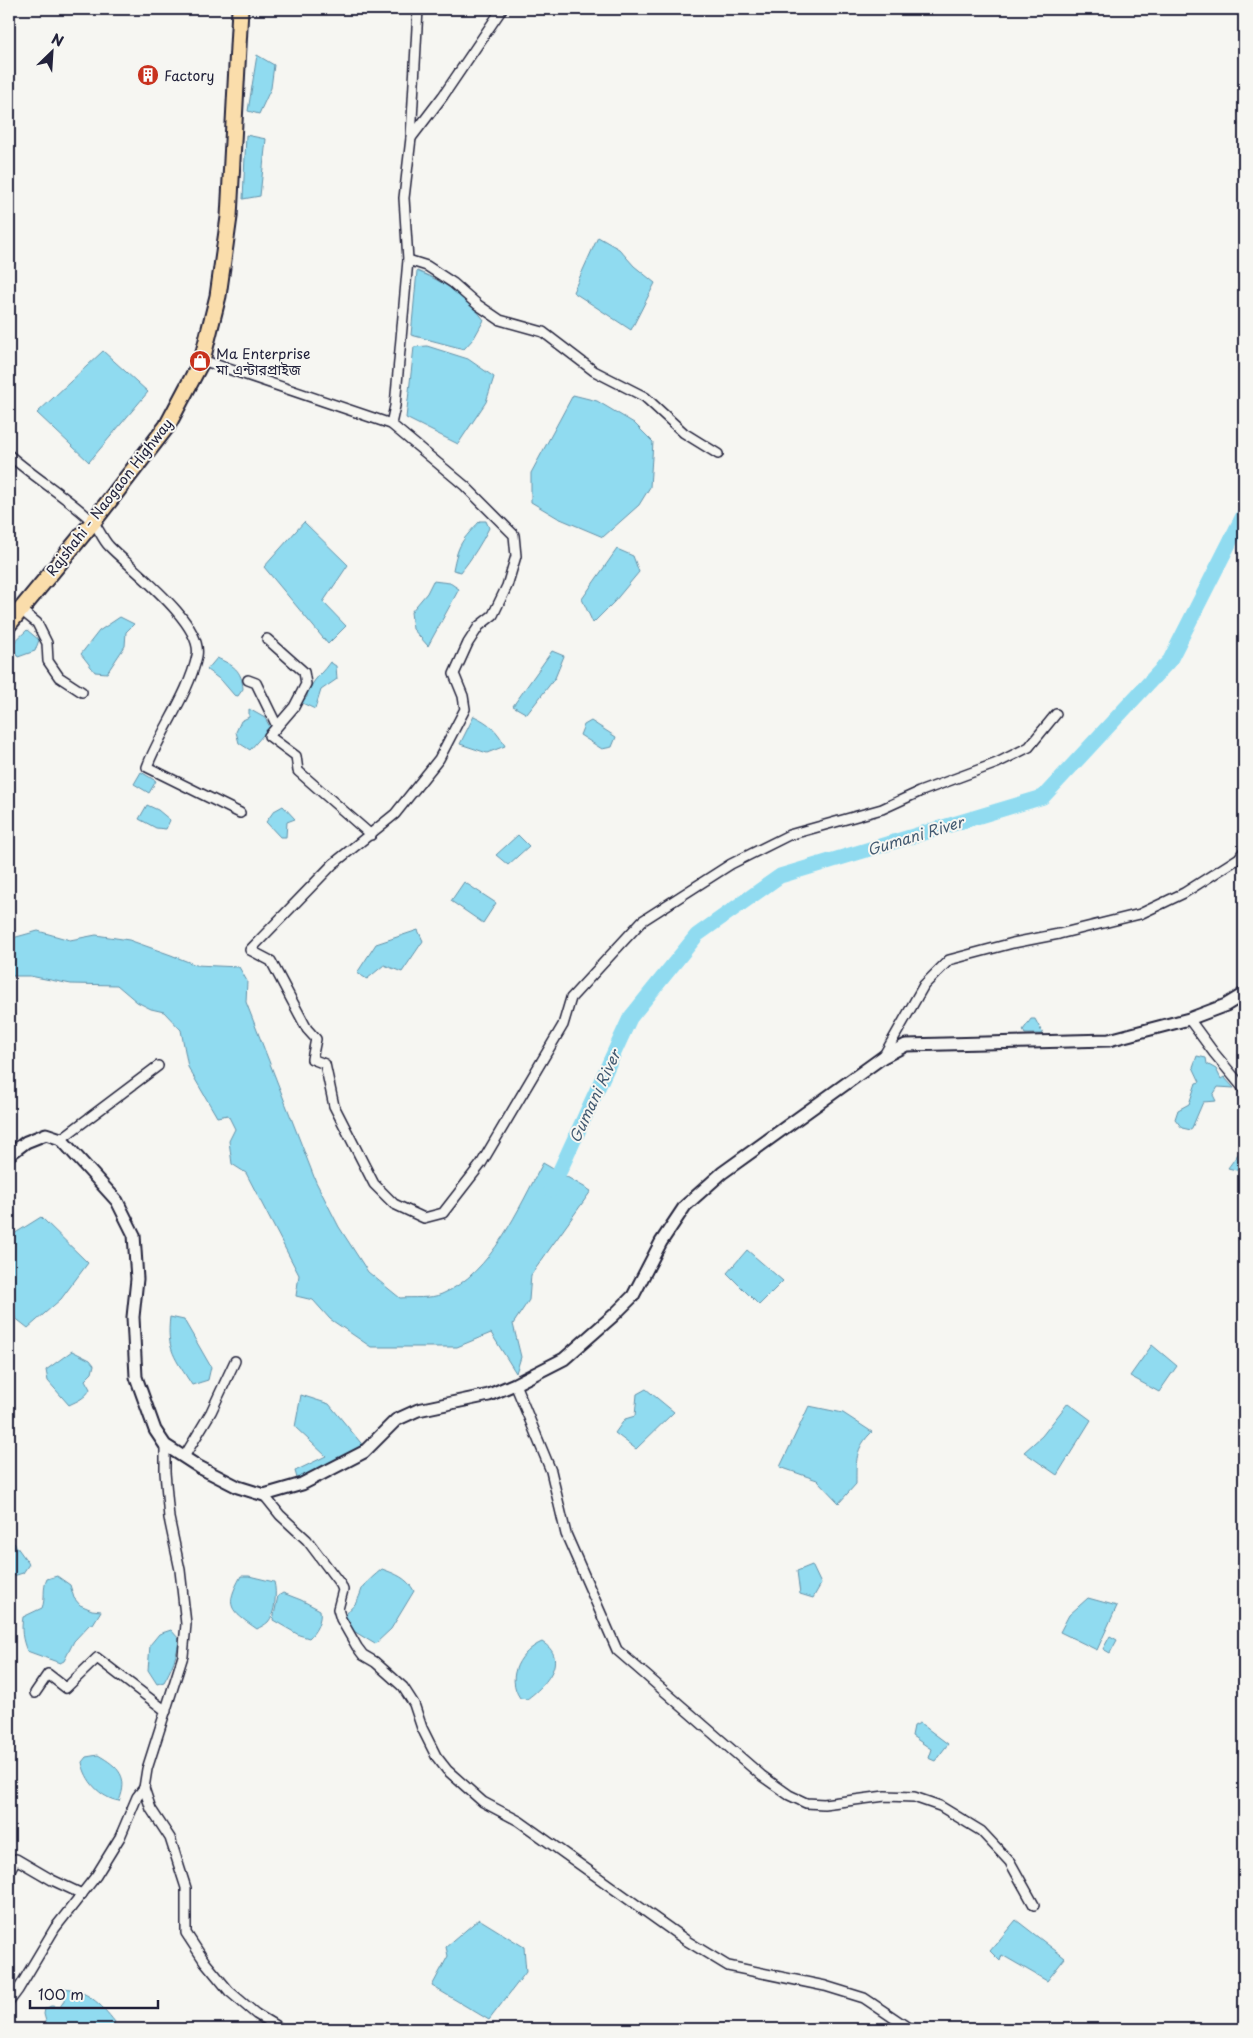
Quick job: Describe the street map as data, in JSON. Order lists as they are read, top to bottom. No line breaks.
{"streets":{"main road":["Rajshahi - Naogaon Highway"]},"water":["Gumani River"],"places":{"building":["Factory"],"shop":["Ma Enterprise মা এন্টারপ্রাইজ"]},"scale_bar":"100 m","north":"top right"}
